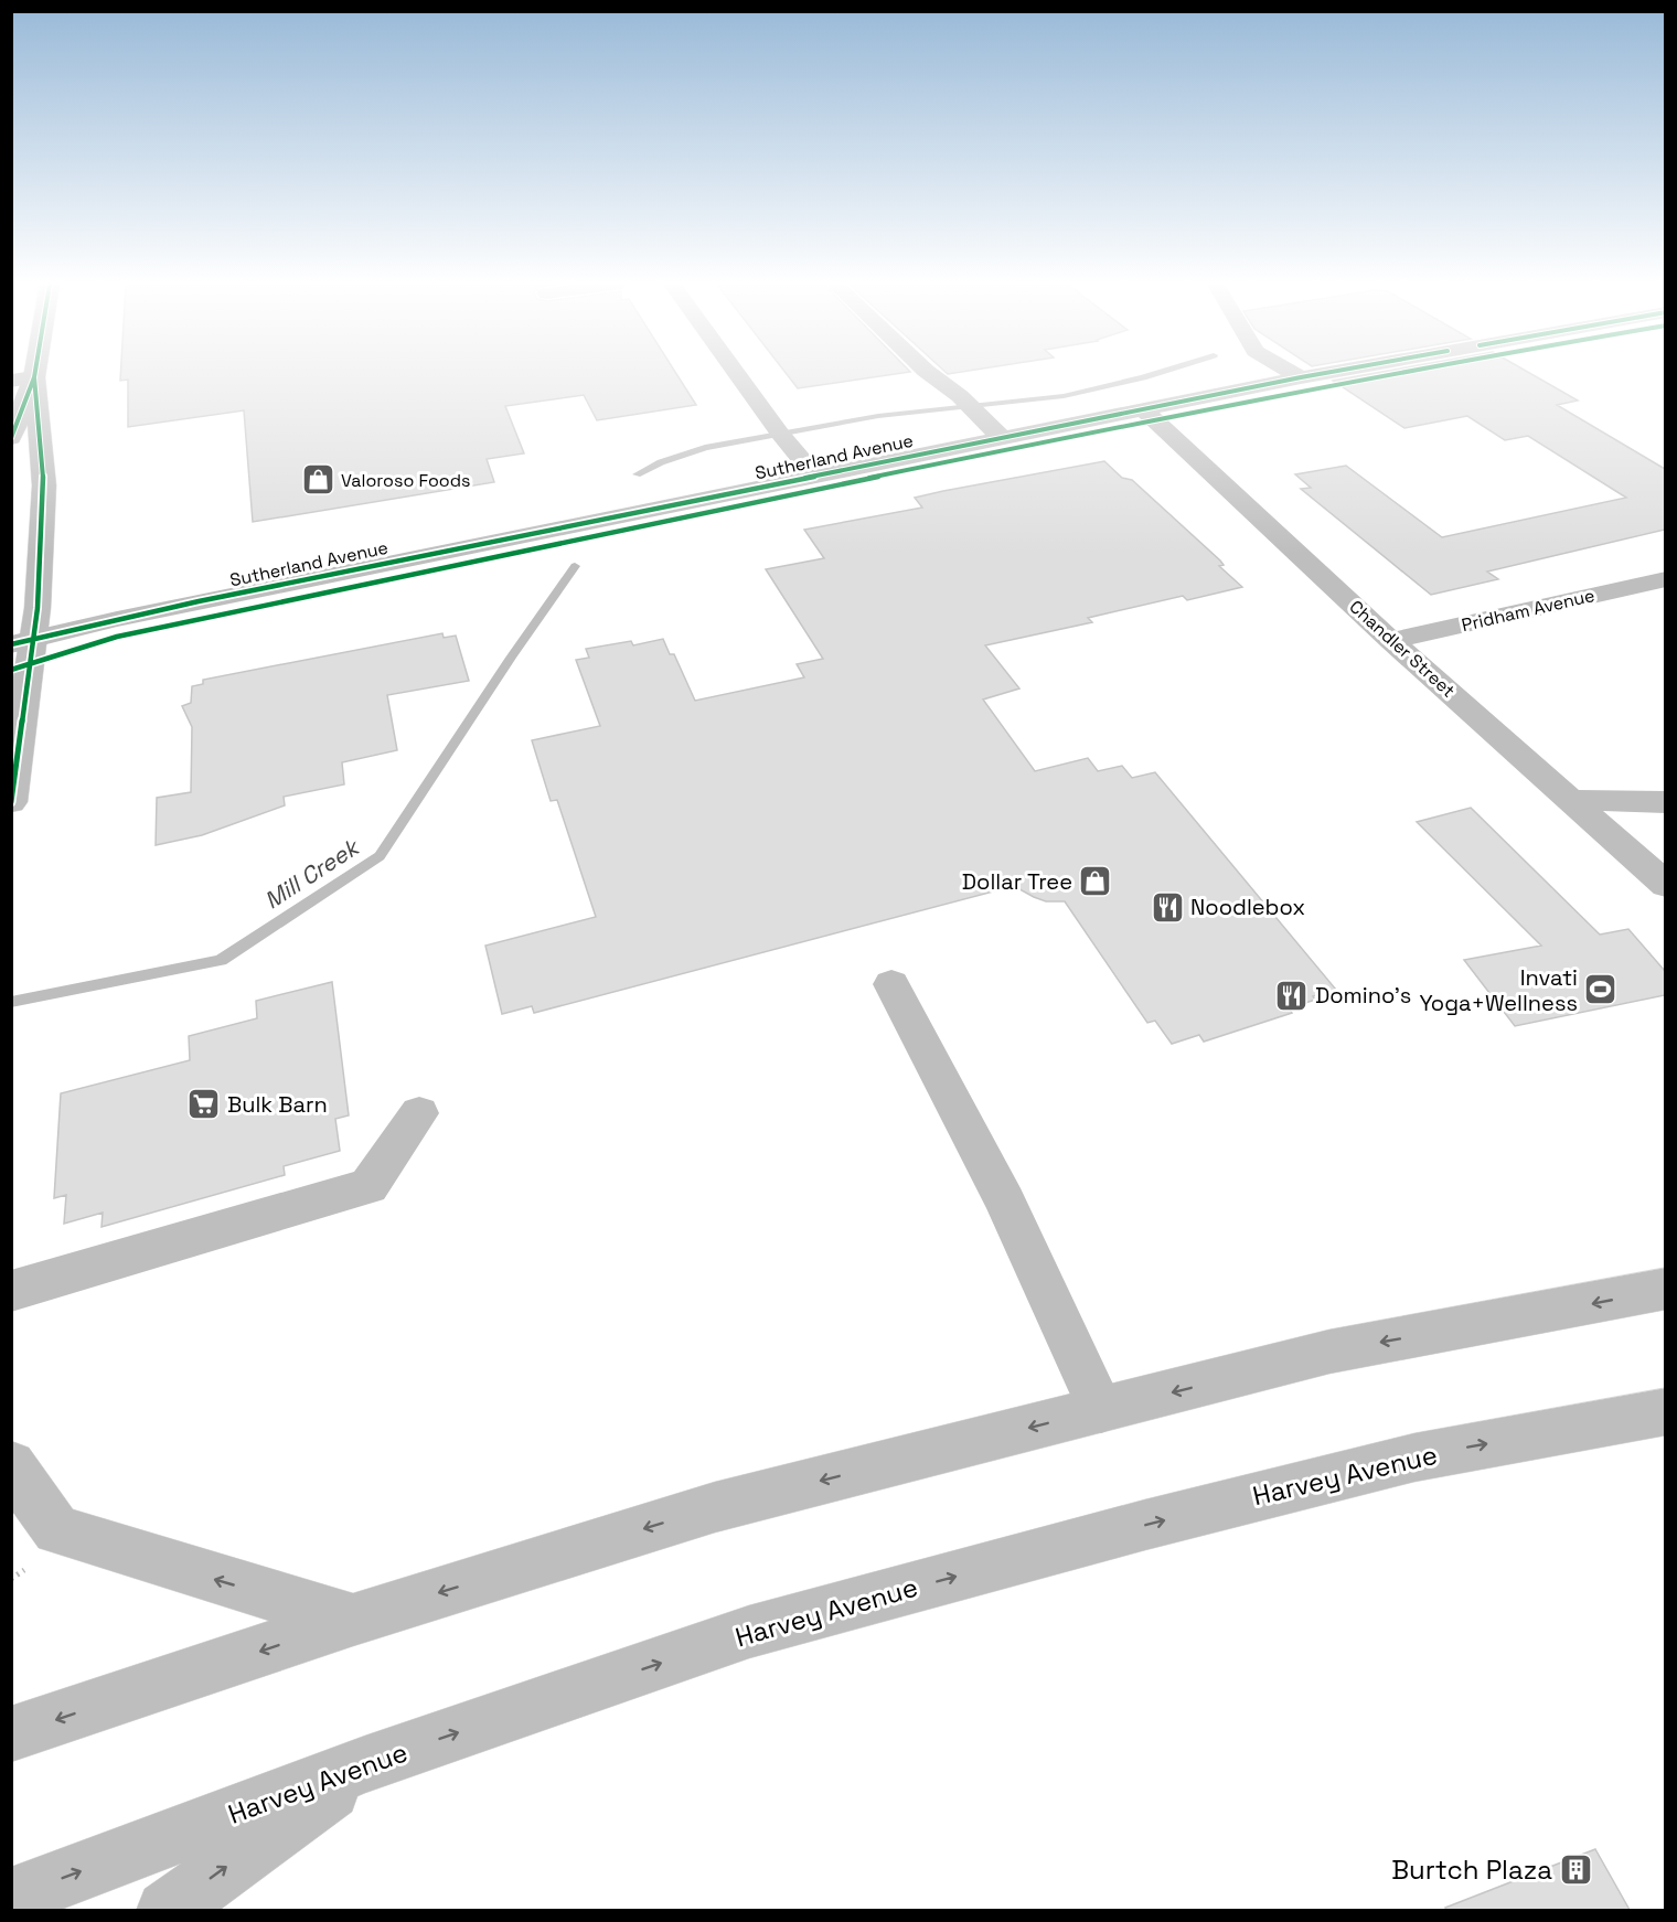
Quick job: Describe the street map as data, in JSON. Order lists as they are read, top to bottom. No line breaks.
{"streets":{"main road":["Sutherland Avenue","Pridham Avenue","Chandler Street","Harvey Avenue"]},"crossings":[["Sutherland Avenue","Chandler Street"],["Pridham Avenue","Chandler Street"]],"water":["Mill Creek"],"places":{"shop":["Valoroso Foods","Dollar Tree"],"restaurant":["Noodlebox","Domino's"],"sports":["Invati Yoga+Wellness"],"supermarket":["Bulk Barn"],"building":["Burtch Plaza"]}}
